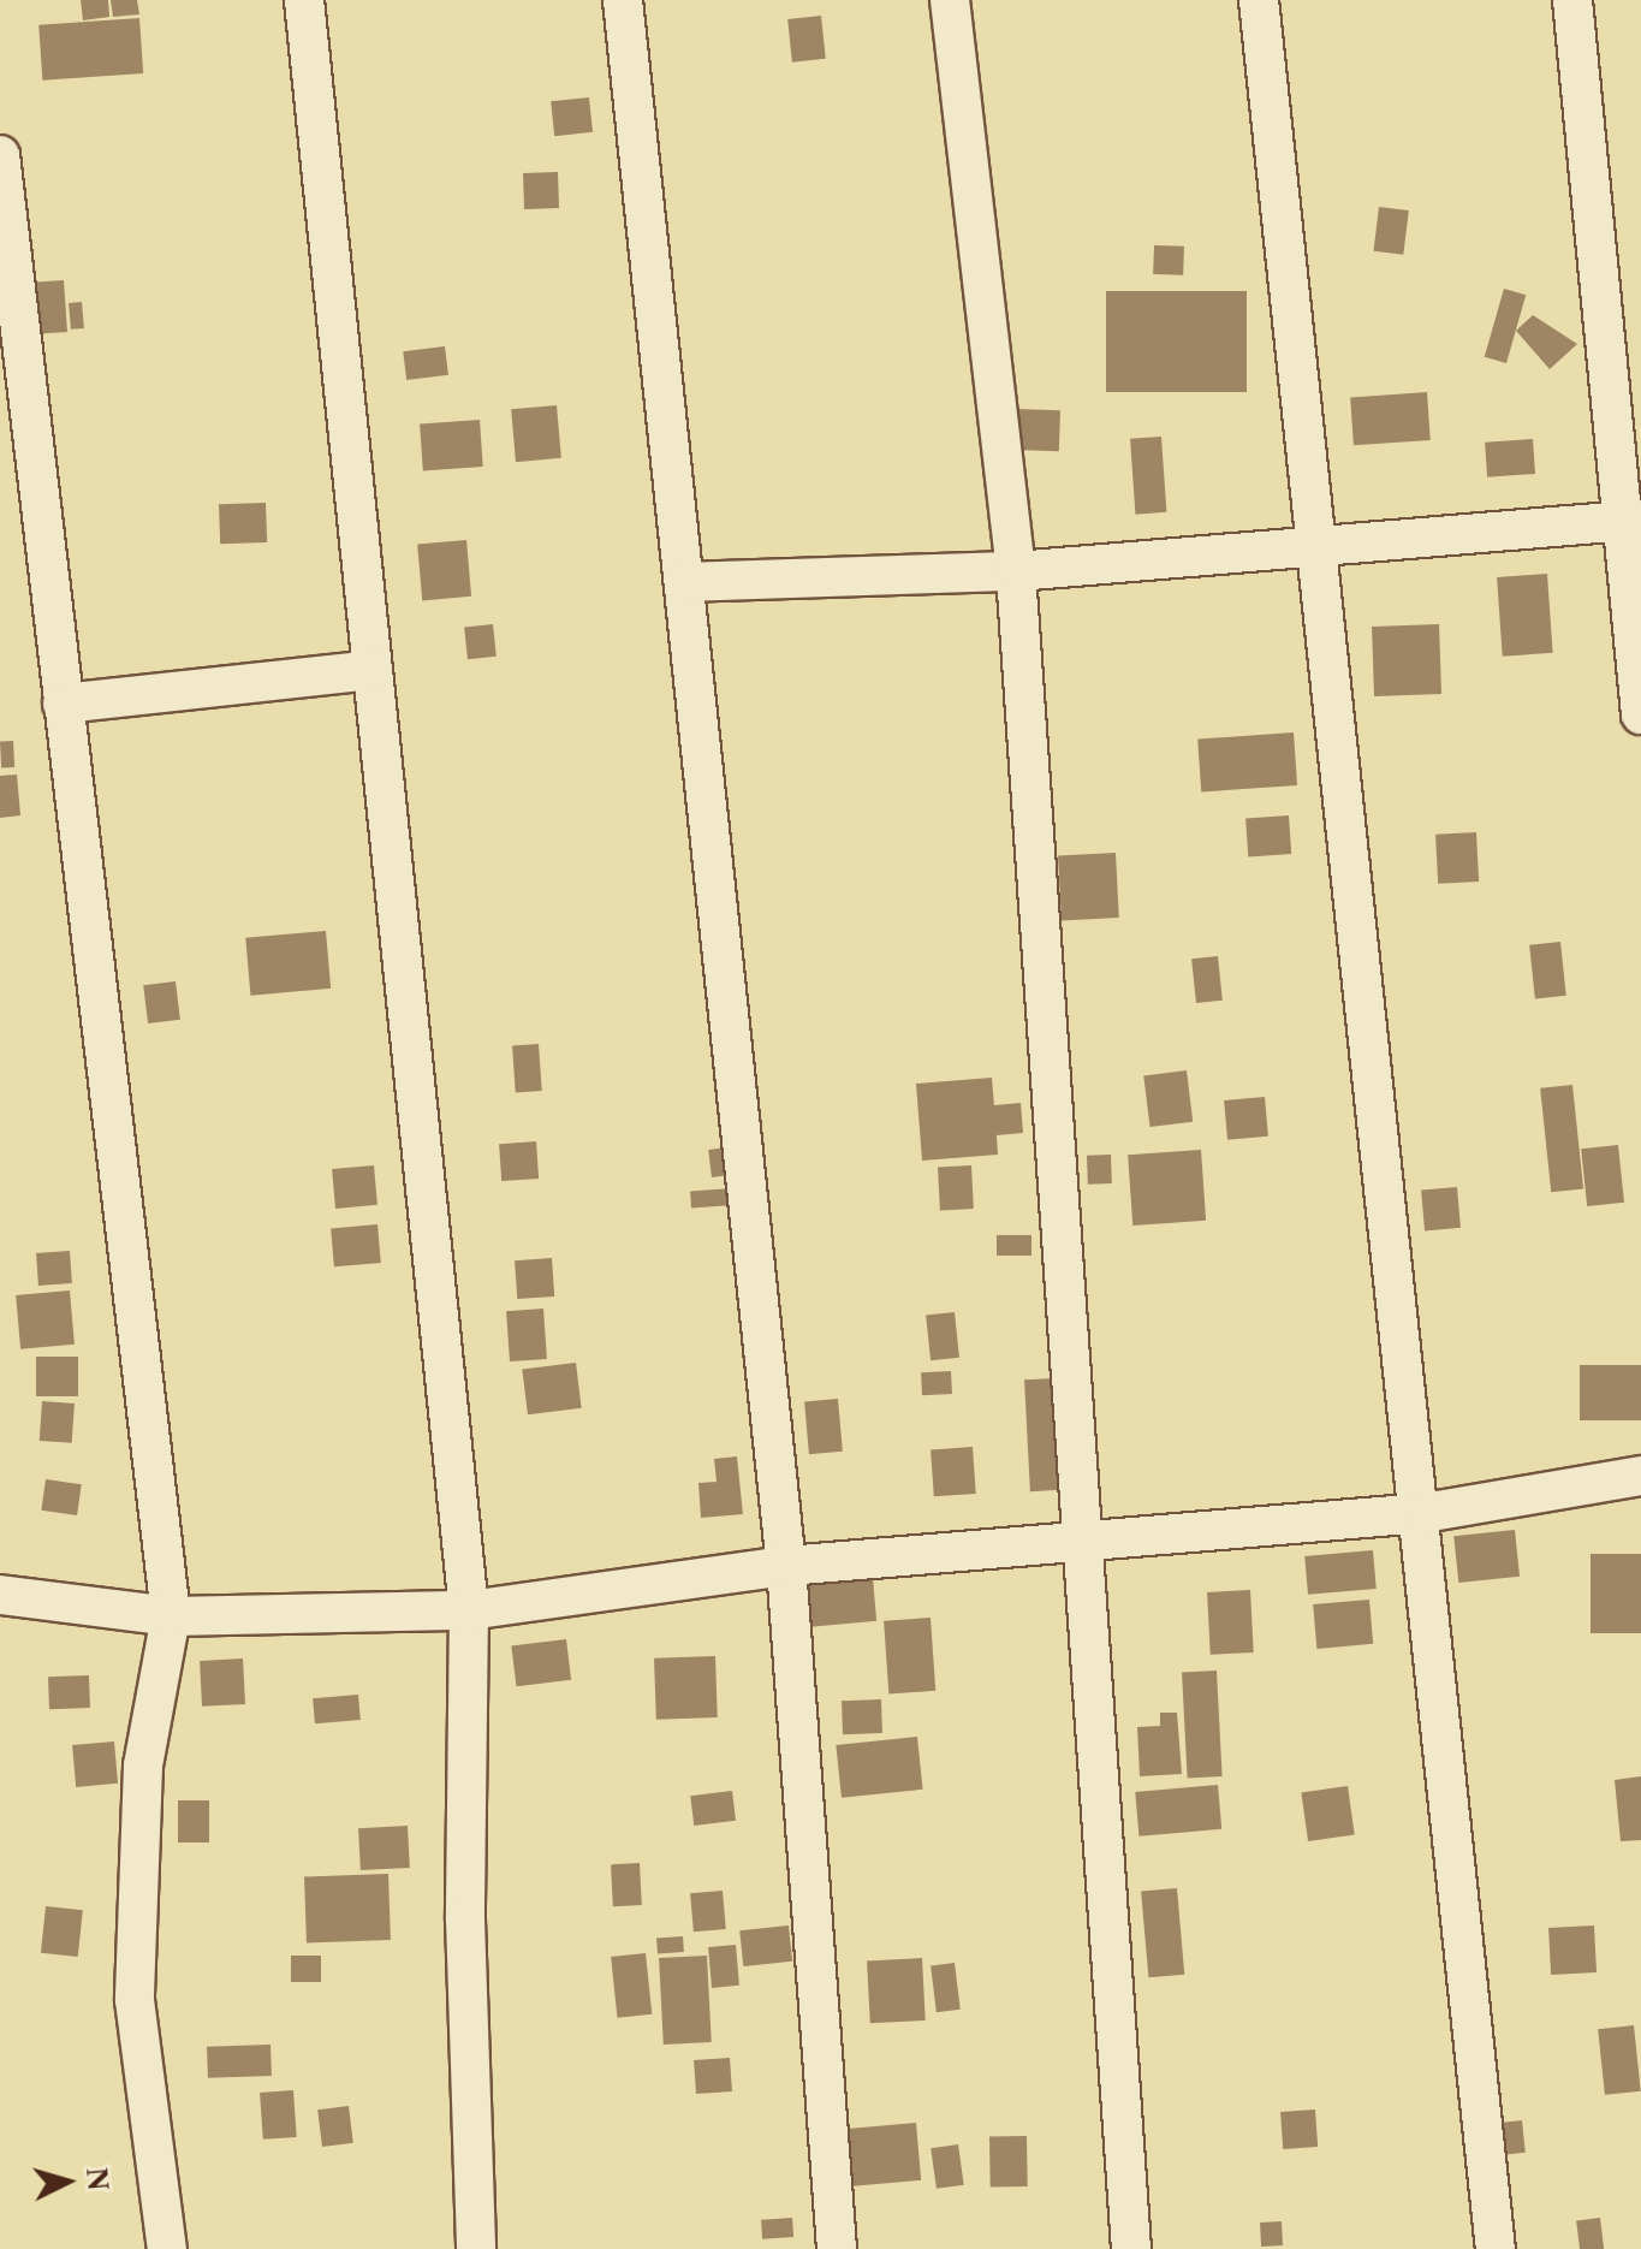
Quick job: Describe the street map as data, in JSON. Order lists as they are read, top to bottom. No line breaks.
{"north":"right"}
